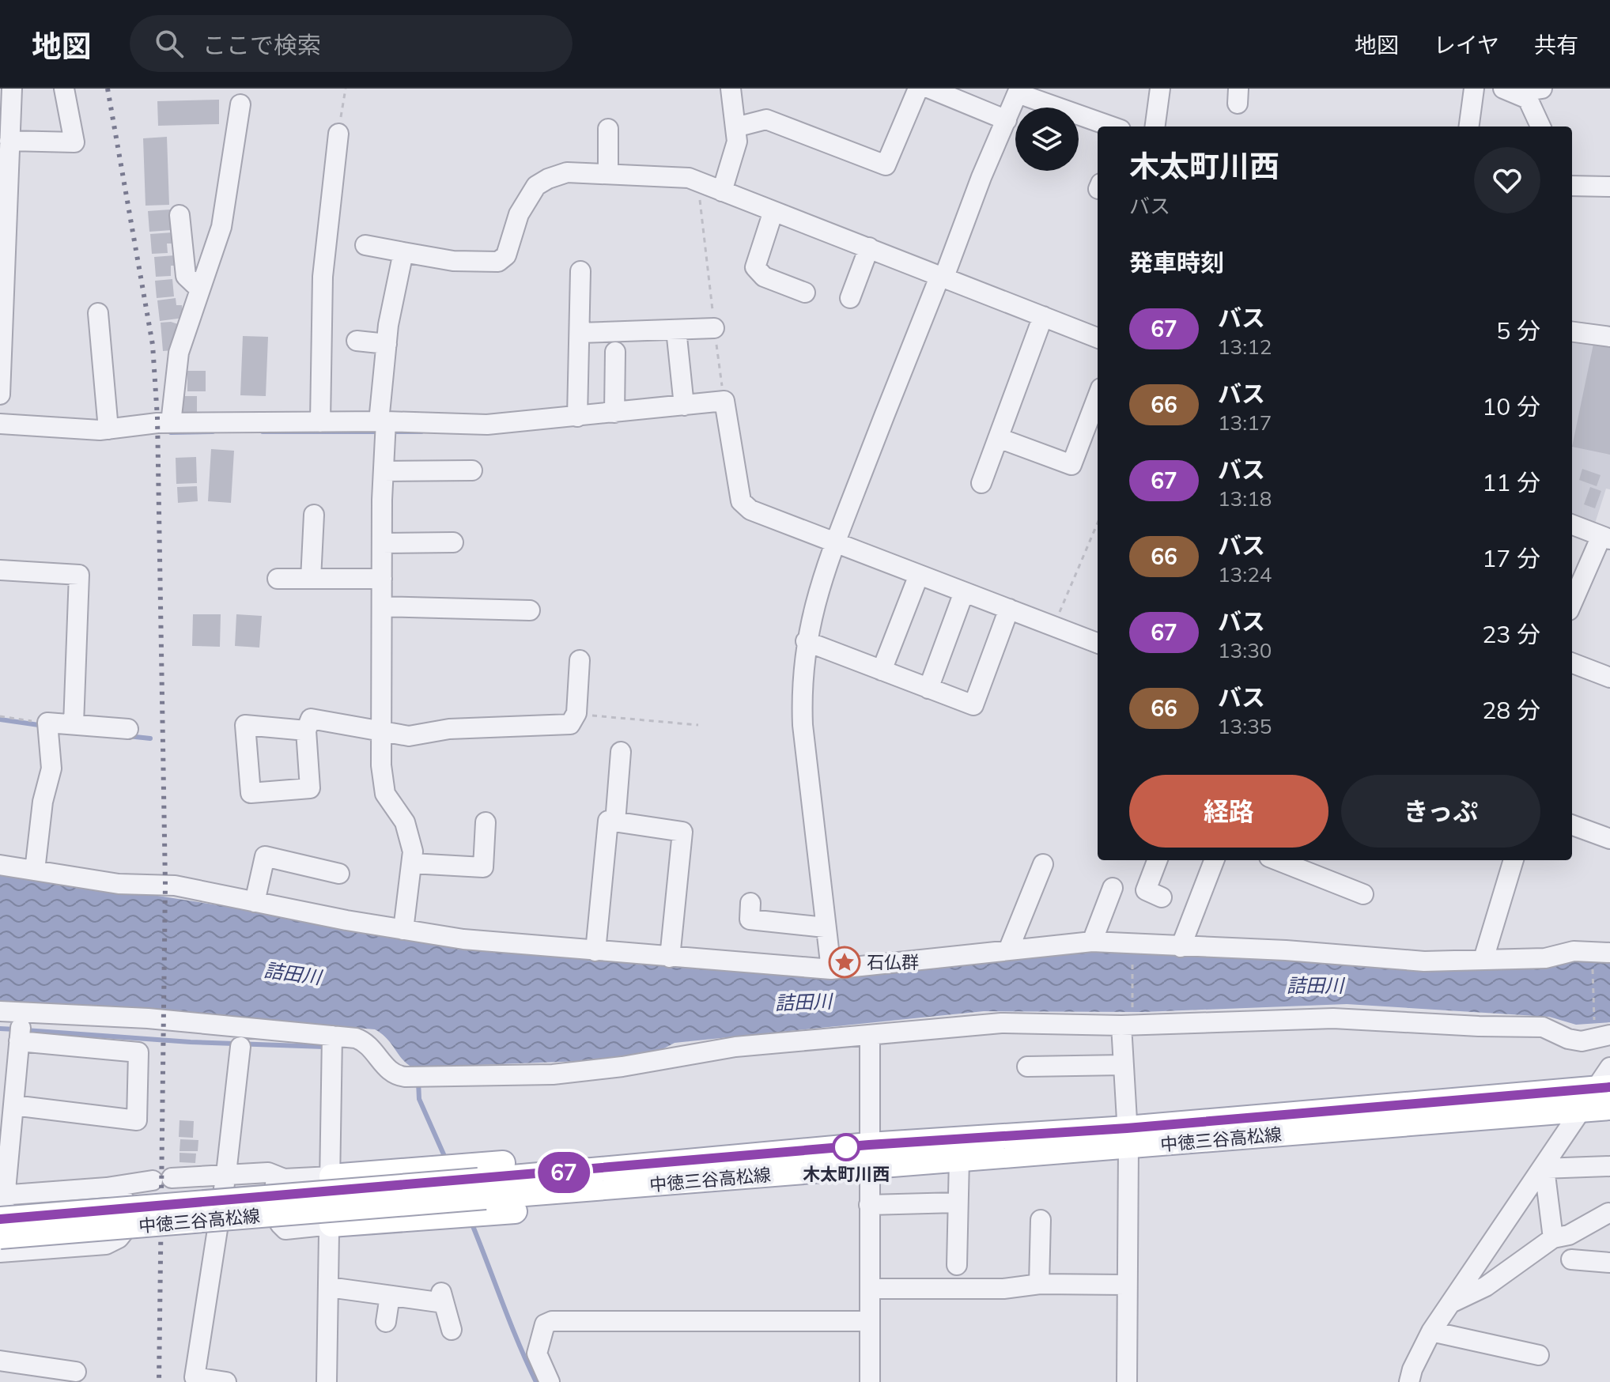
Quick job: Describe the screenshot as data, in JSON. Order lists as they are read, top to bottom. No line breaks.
{"streets":{"main road":["中徳三谷高松線"]},"water":["詰田川"],"places":{"place":["石仏群"],"other":["木太町川西"]},"lines":["bus line 67"],"page":{"header":"地図","search":"ここで検索","nav":["地図","レイヤ","共有"],"on_map":"67","heading":[["木太町川西","バス"],"発車時刻"],"list":[{"mark":"67","name":"バス","note":"13:12","value":"5 分"},{"mark":"66","name":"バス","note":"13:17","value":"10 分"},{"mark":"67","name":"バス","note":"13:18","value":"11 分"},{"mark":"66","name":"バス","note":"13:24","value":"17 分"},{"mark":"67","name":"バス","note":"13:30","value":"23 分"},{"mark":"66","name":"バス","note":"13:35","value":"28 分"}],"buttons":["経路","きっぷ"]}}
